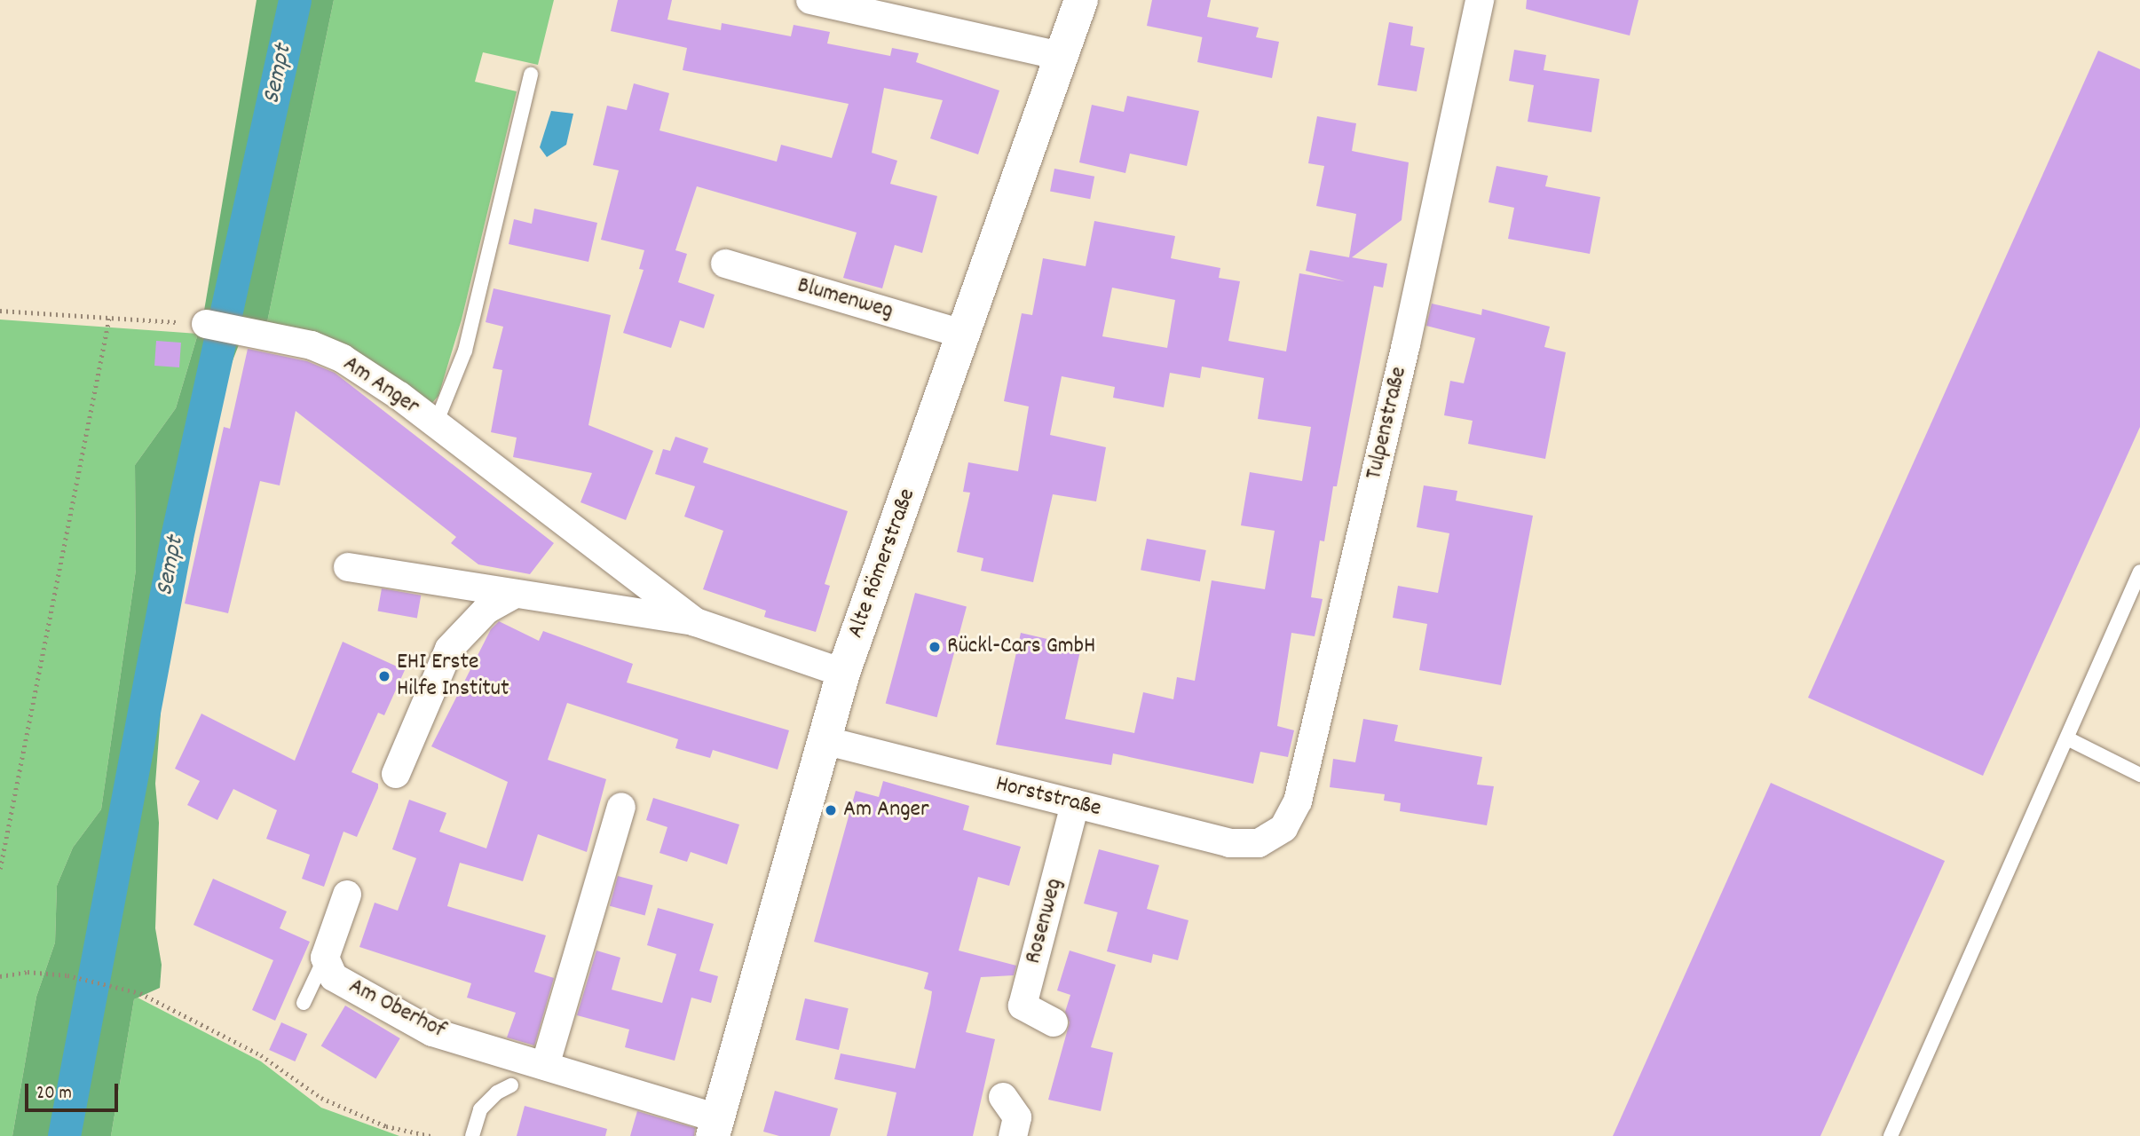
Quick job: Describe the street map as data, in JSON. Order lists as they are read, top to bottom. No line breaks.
{"streets":{"main road":["Alte Römerstraße"],"street":["Blumenweg","Am Anger","Tulpenstraße","Horststraße","Rosenweg","Am Oberhof"]},"crossings":[["Blumenweg","Alte Römerstraße"],["Am Anger","Alte Römerstraße"],["Tulpenstraße","Horststraße"],["Alte Römerstraße","Horststraße"],["Alte Römerstraße","Am Oberhof"],["Horststraße","Rosenweg"]],"water":["Sempt"],"places":["Rückl-Cars GmbH","EHI Erste Hilfe Institut","Am Anger"],"scale_bar":"20 m"}
